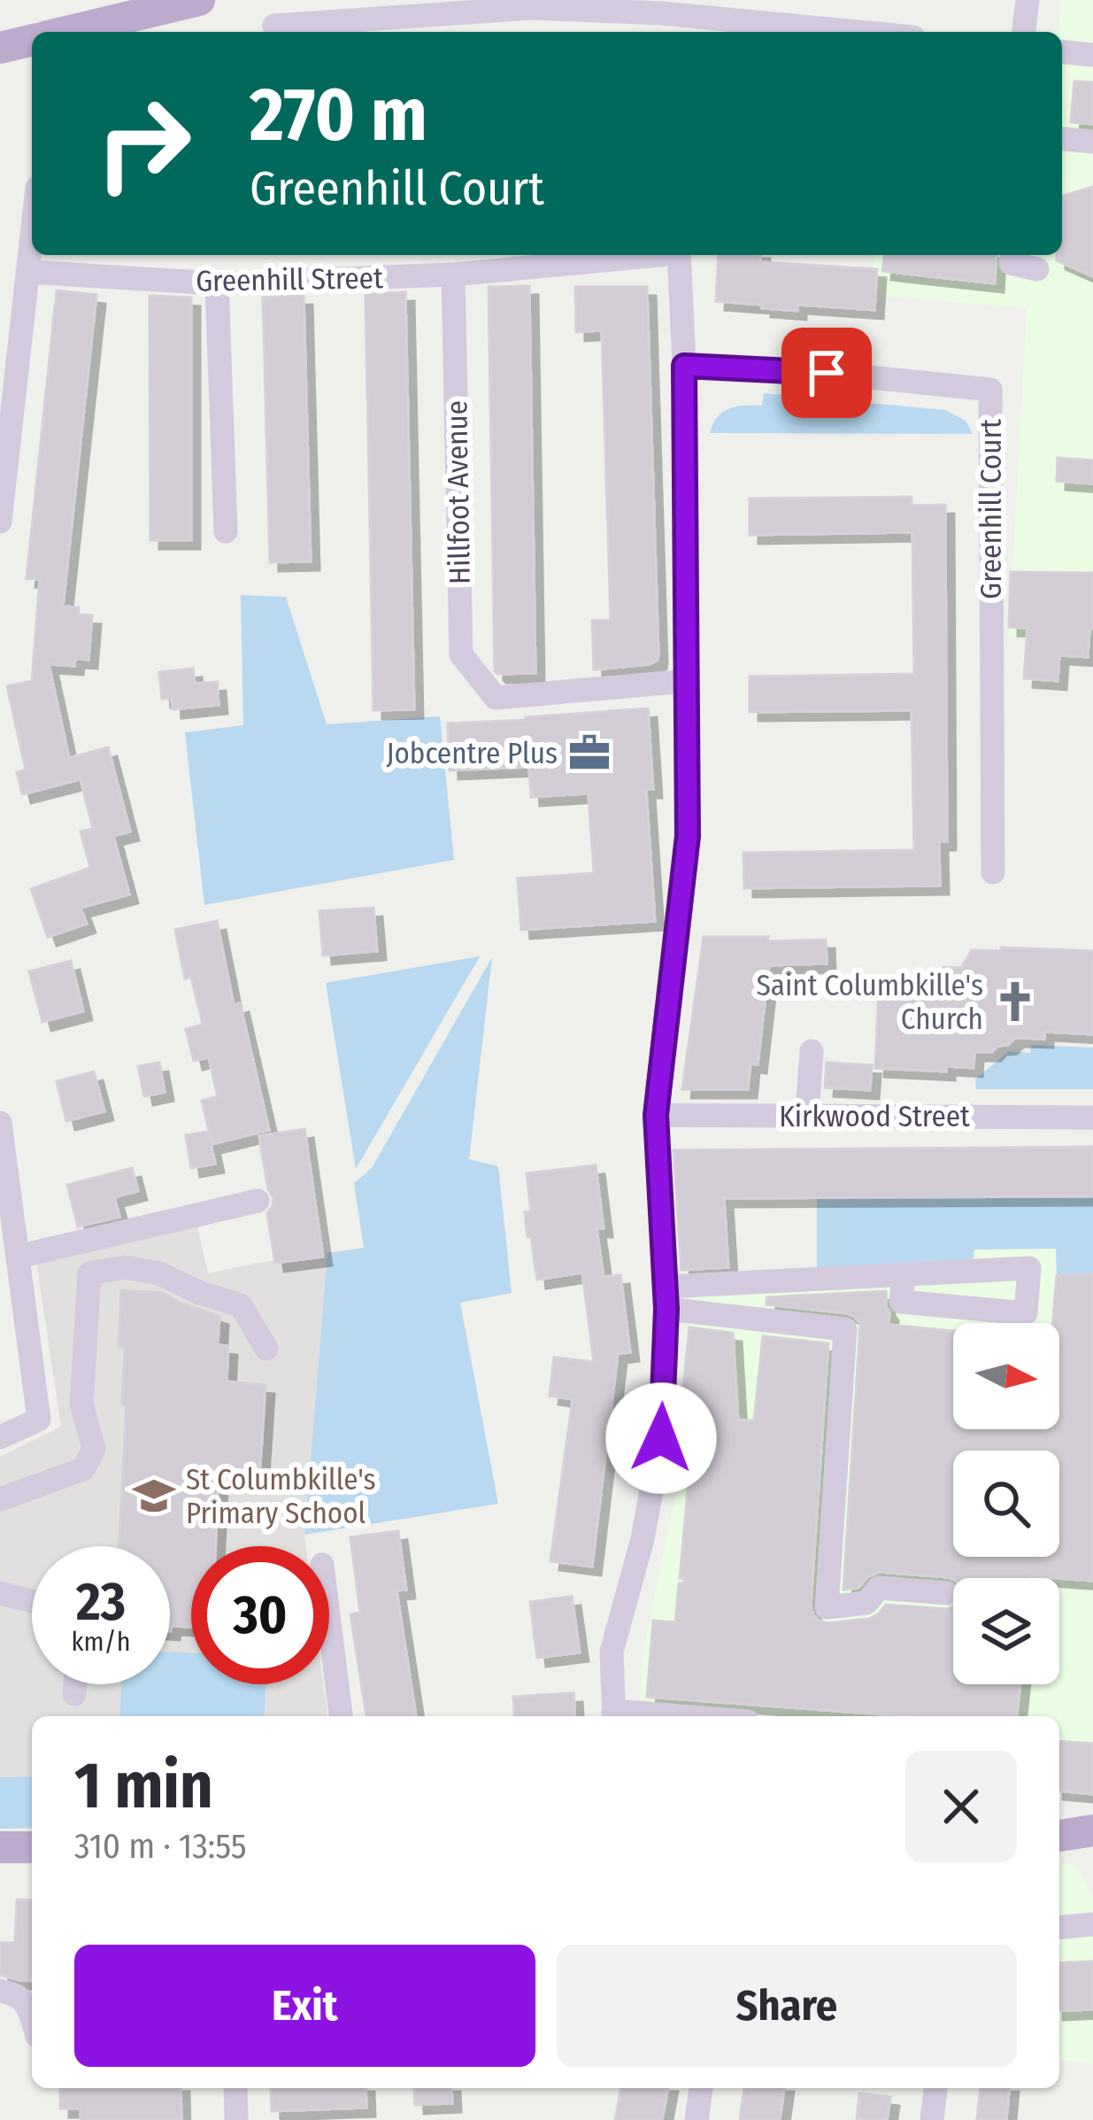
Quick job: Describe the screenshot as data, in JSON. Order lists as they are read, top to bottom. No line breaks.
{"streets":{"street":["Greenhill Street","Hillfoot Avenue","Greenhill Court","Kirkwood Street"]},"crossings":[["Greenhill Street","Hillfoot Avenue"]],"places":{"office":["Jobcentre Plus"],"church":["Saint Columbkille's Church"],"school or university":["St Columbkille's Primary School"]},"north":"right","page":{"turn":["270 m","Greenhill Court"],"speed":"23 km/h","limit":"30","heading":["1 min","310 m · 13:55"],"buttons":["Exit","Share"]}}
